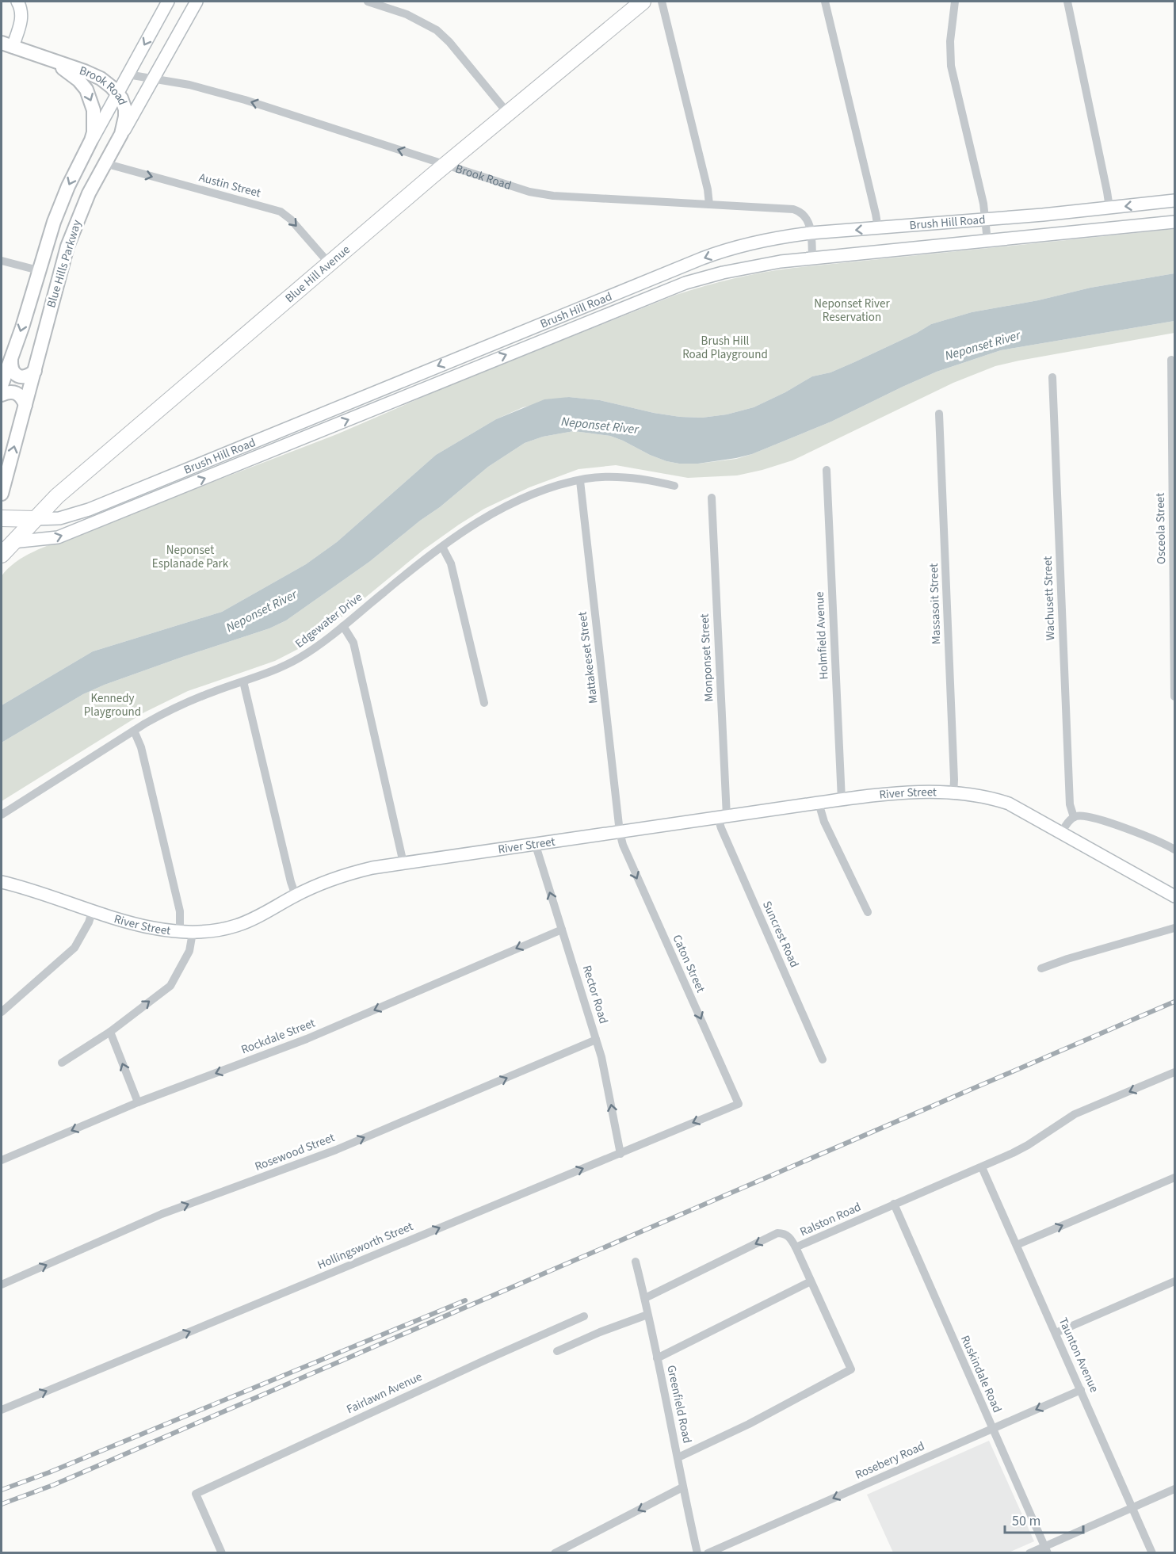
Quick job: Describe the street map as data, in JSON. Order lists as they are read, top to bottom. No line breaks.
{"streets":{"highway":["Brush Hill Road","Blue Hill Avenue"],"main road":["Brook Road","Blue Hills Parkway","River Street"],"street":["Austin Street","Osceola Street","Wachusett Street","Massasoit Street","Edgewater Drive","Holmfield Avenue","Mattakeeset Street","Monponset Street","Suncrest Road","Caton Street","Rector Road","Rockdale Street","Rosewood Street","Ralston Road","Hollingsworth Street","Taunton Avenue","Ruskindale Road","Fairlawn Avenue","Greenfield Road","Rosebery Road"]},"crossings":[["Brook Road","Brush Hill Road"],["Brook Road","Blue Hills Parkway"],["Brook Road","Blue Hill Avenue"],["Austin Street","Blue Hills Parkway"],["Austin Street","Blue Hill Avenue"],["Brush Hill Road","Blue Hill Avenue"],["Massasoit Street","River Street"],["Edgewater Drive","Mattakeeset Street"],["Holmfield Avenue","River Street"],["Mattakeeset Street","River Street"],["Mattakeeset Street","Caton Street"],["Monponset Street","River Street"],["Monponset Street","Suncrest Road"],["River Street","Suncrest Road"],["River Street","Caton Street"],["River Street","Rector Road"],["Caton Street","Hollingsworth Street"],["Rector Road","Rockdale Street"],["Rector Road","Rosewood Street"],["Rector Road","Hollingsworth Street"],["Ralston Road","Taunton Avenue"],["Ralston Road","Ruskindale Road"],["Ralston Road","Greenfield Road"],["Taunton Avenue","Rosebery Road"],["Ruskindale Road","Rosebery Road"]],"one_way":["Austin Street","Caton Street","Rector Road","Rockdale Street","Rosewood Street","Ralston Road","Rosebery Road"],"water":["Neponset River"],"parks":["Neponset River Reservation","Brush Hill Road Playground","Neponset Esplanade Park","Kennedy Playground"],"scale_bar":"50 m"}
